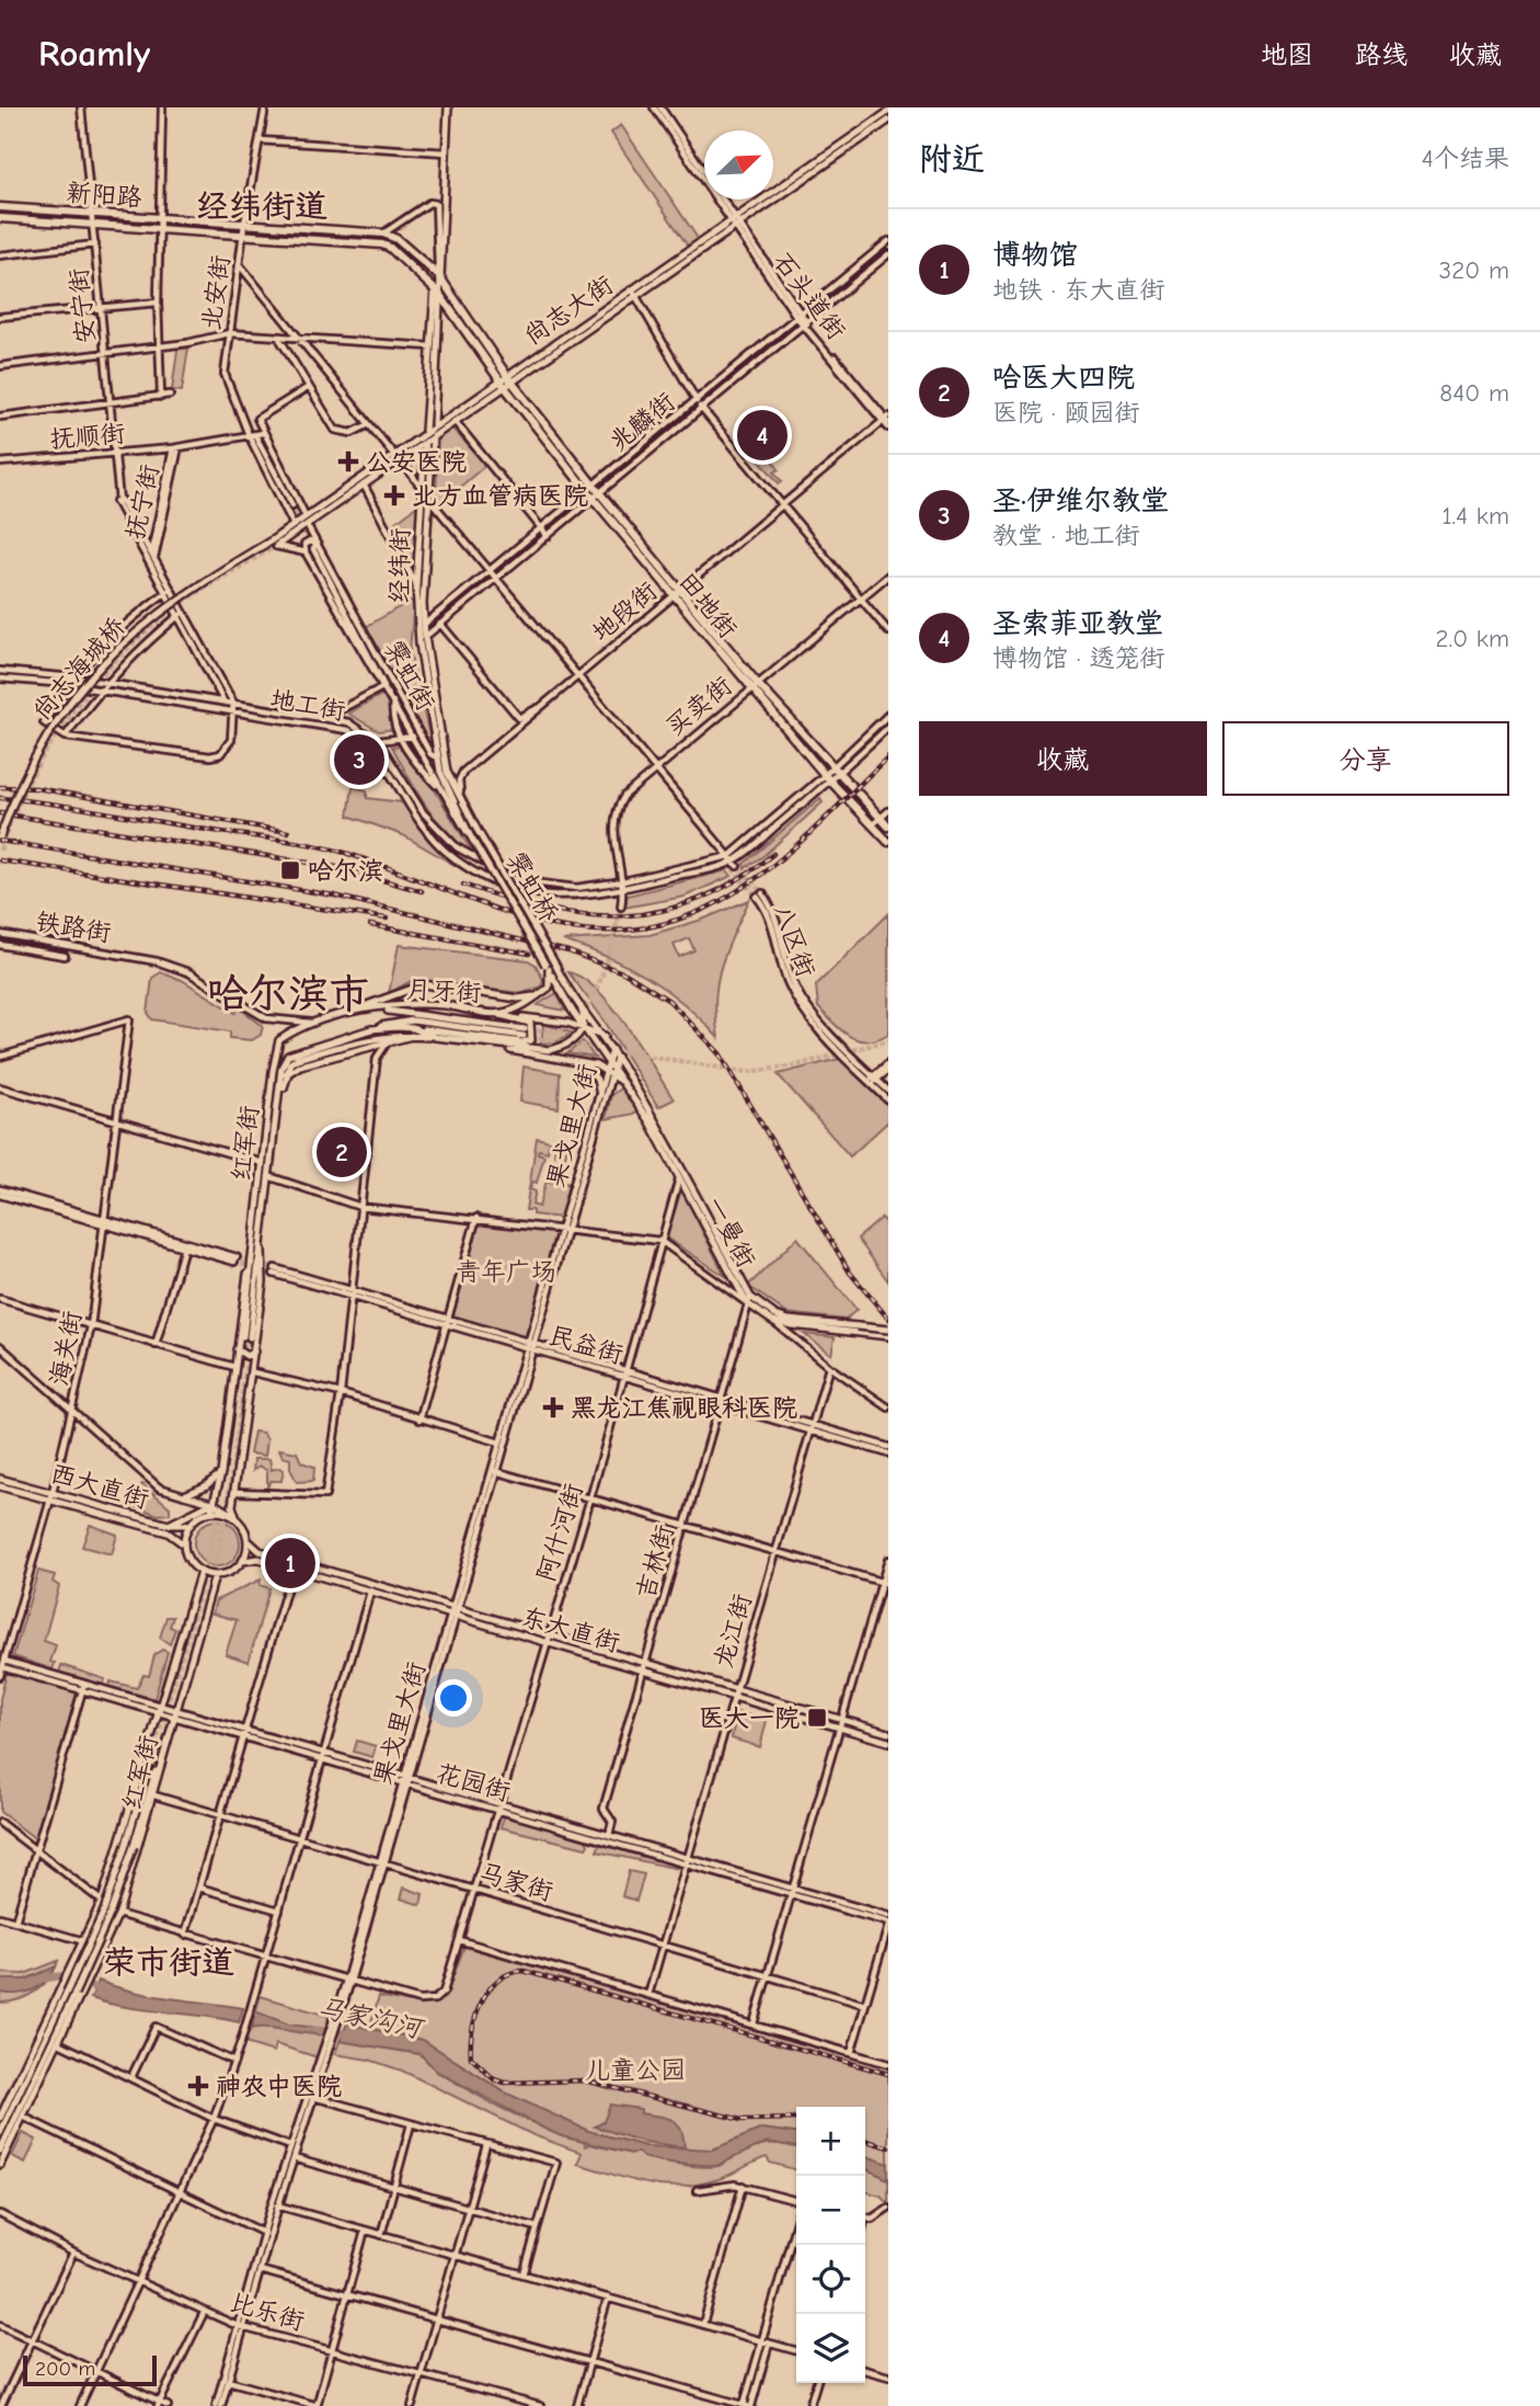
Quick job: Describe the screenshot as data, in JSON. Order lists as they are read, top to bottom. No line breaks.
{"streets":{"highway":["新阳路","田地街"],"main road":["尚志大街","经纬街","尚志海城桥","霁虹桥","月牙街","红军街","一曼街","西大直街","东大直街"],"street":["北安街","石头道街","安宁街","兆麟街","抚顺街","抚宁街","地段街","霁虹街","地工街","买卖街","铁路街","八区街","果戈里大街","民益街","海关街","阿什河街","吉林街","龙江街","花园街","马家街","比乐街"]},"crossings":[["新阳路","北安街"],["新阳路","安宁街"],["新阳路","尚志大街"],["新阳路","经纬街"],["新阳路","田地街"],["石头道街","尚志大街"],["石头道街","兆麟街"],["石头道街","地段街"],["安宁街","抚顺街"],["安宁街","抚宁街"],["安宁街","地工街"],["尚志大街","经纬街"],["尚志大街","田地街"],["尚志大街","尚志海城桥"],["尚志大街","霁虹街"],["兆麟街","经纬街"],["兆麟街","田地街"],["抚顺街","抚宁街"],["经纬街","地段街"],["经纬街","霁虹街"],["经纬街","霁虹桥"],["田地街","地段街"],["田地街","地工街"],["田地街","买卖街"],["地段街","霁虹桥"],["霁虹街","霁虹桥"],["地工街","买卖街"],["铁路街","月牙街"],["月牙街","果戈里大街"],["月牙街","红军街"],["月牙街","一曼街"],["果戈里大街","一曼街"],["果戈里大街","民益街"],["果戈里大街","阿什河街"],["果戈里大街","东大直街"],["果戈里大街","花园街"],["果戈里大街","马家街"],["果戈里大街","比乐街"],["红军街","西大直街"],["红军街","东大直街"],["红军街","花园街"],["红军街","马家街"],["一曼街","阿什河街"],["一曼街","吉林街"],["一曼街","龙江街"],["民益街","阿什河街"],["民益街","吉林街"],["民益街","龙江街"],["海关街","西大直街"],["海关街","花园街"],["西大直街","东大直街"],["阿什河街","东大直街"],["阿什河街","花园街"],["阿什河街","马家街"],["吉林街","东大直街"],["吉林街","花园街"],["东大直街","龙江街"],["龙江街","花园街"],["龙江街","马家街"]],"districts":["经纬街道","哈尔滨市","荣市街道"],"water":["马家沟河"],"parks":["青年广场","儿童公园"],"places":{"health":["公安医院","北方血管病医院","黑龙江焦视眼科医院","神农中医院"],"transit":["哈尔滨","医大一院"]},"scale_bar":"200 m","north":"top right","page":{"header":"Roamly","nav":["地图","路线","收藏"],"heading":["附近","4个结果"],"list":[{"mark":"1","name":"博物馆","note":"地铁 · 东大直街","value":"320 m"},{"mark":"2","name":"哈医大四院","note":"医院 · 颐园街","value":"840 m"},{"mark":"3","name":"圣·伊维尔教堂","note":"教堂 · 地工街","value":"1.4 km"},{"mark":"4","name":"圣索菲亚教堂","note":"博物馆 · 透笼街","value":"2.0 km"}],"pins":["4","3","2","1"],"buttons":["收藏","分享"],"map_buttons":["+","−"],"scale":"200 m"}}
